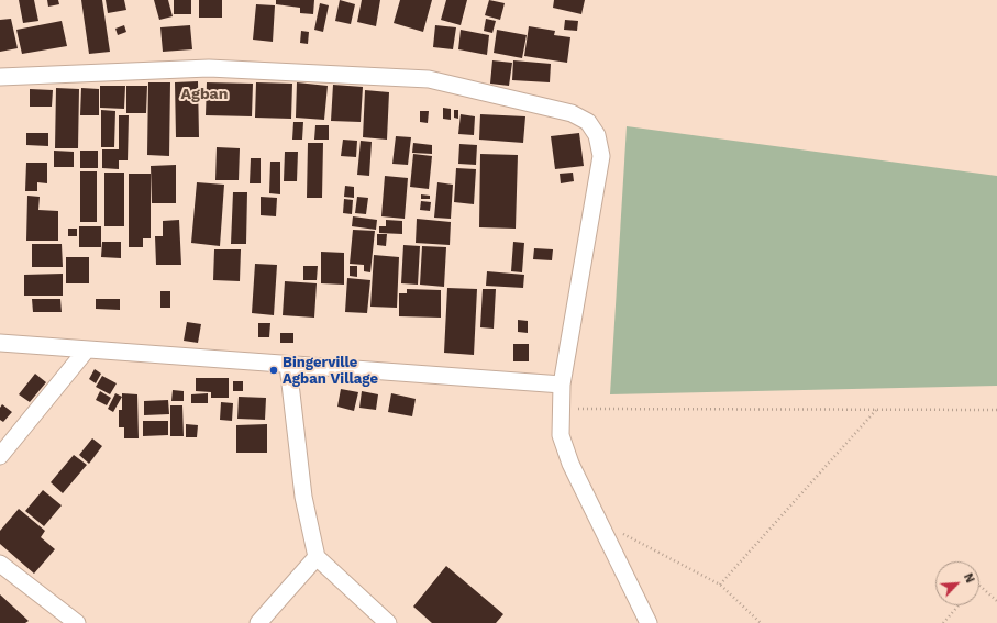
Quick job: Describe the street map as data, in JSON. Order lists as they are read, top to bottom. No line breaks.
{"districts":["Agban"],"places":["Bingerville Agban Village"],"north":"top right"}
